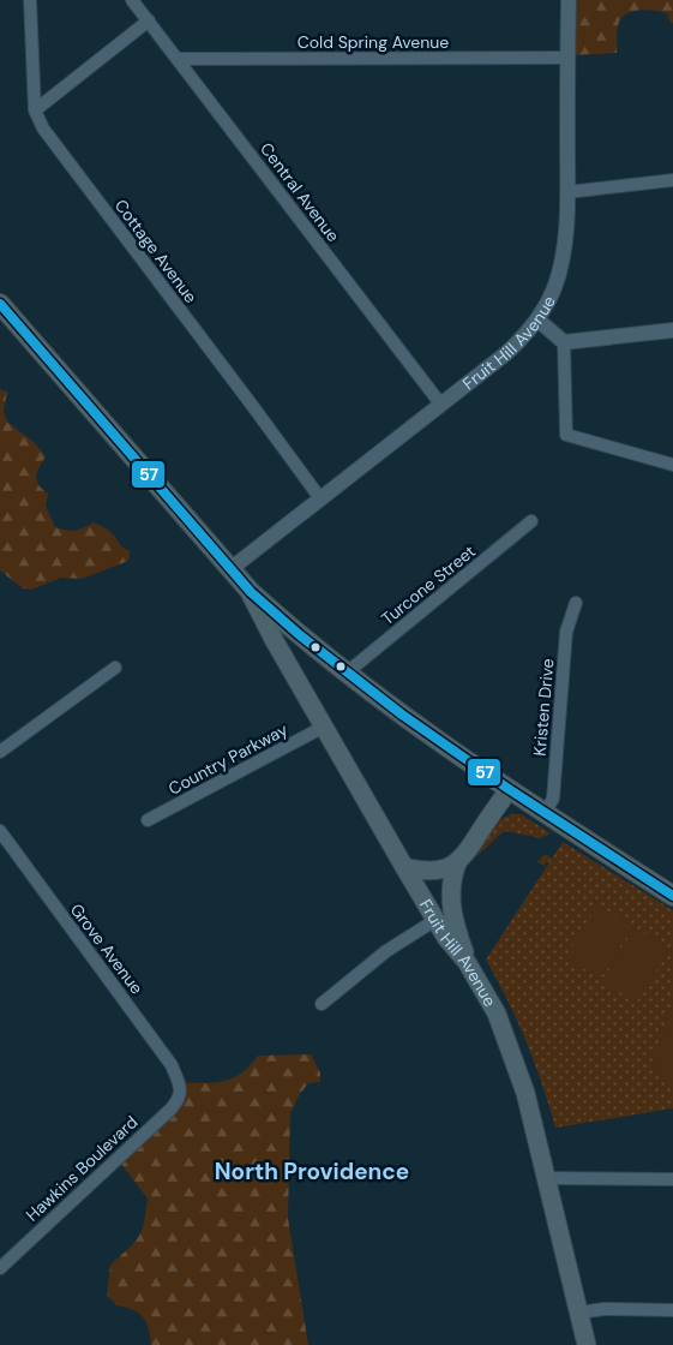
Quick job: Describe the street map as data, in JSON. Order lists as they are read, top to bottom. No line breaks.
{"streets":{"main road":["Fruit Hill Avenue"],"street":["Cold Spring Avenue","Central Avenue","Cottage Avenue","Turcone Street","Kristen Drive","Country Parkway","Grove Avenue","Hawkins Boulevard"]},"crossings":[["Cold Spring Avenue","Central Avenue"],["Cold Spring Avenue","Fruit Hill Avenue"],["Central Avenue","Fruit Hill Avenue"],["Cottage Avenue","Fruit Hill Avenue"],["Fruit Hill Avenue","Country Parkway"],["Grove Avenue","Hawkins Boulevard"]],"districts":["North Providence"],"lines":["transit line 57"]}
